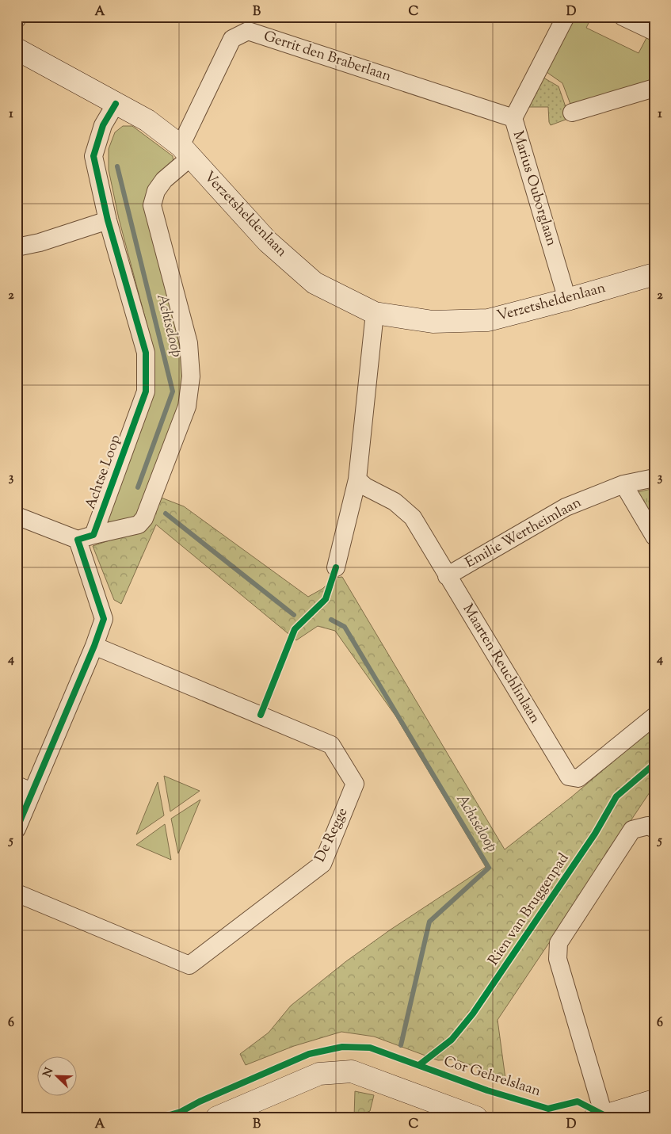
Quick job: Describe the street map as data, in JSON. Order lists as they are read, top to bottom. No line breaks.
{"streets":{"street":["Gerrit den Braberlaan","Marius Ouborglaan","Verzetsheldenlaan","Achtse Loop","Emilie Wertheimlaan","Maarten Reuchlinlaan","De Regge"],"cycle path":["Rien van Bruggenpad","Cor Gehrelslaan"]},"crossings":[["Gerrit den Braberlaan","Marius Ouborglaan"],["Gerrit den Braberlaan","Verzetsheldenlaan"],["Marius Ouborglaan","Verzetsheldenlaan"],["Verzetsheldenlaan","Achtse Loop"],["Emilie Wertheimlaan","Maarten Reuchlinlaan"]],"water":["Achtseloop"],"north":"top left","grid":{"columns":["A","B","C","D"],"rows":["1","2","3","4","5","6"]}}
